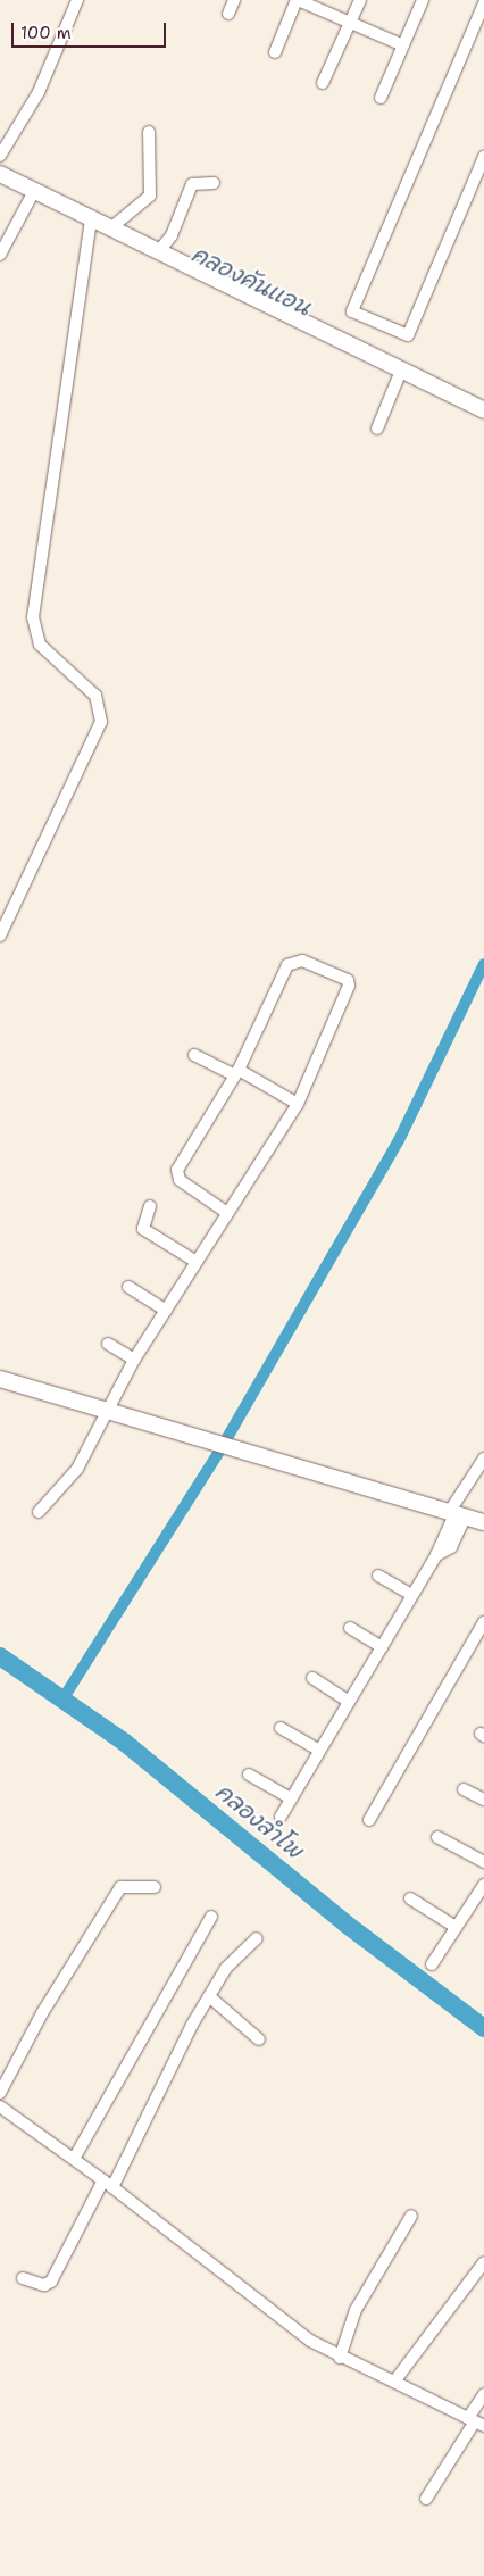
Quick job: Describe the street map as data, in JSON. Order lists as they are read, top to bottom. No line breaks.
{"water":["คลองคันแอน","คลองลำโพ"],"scale_bar":"100 m"}
